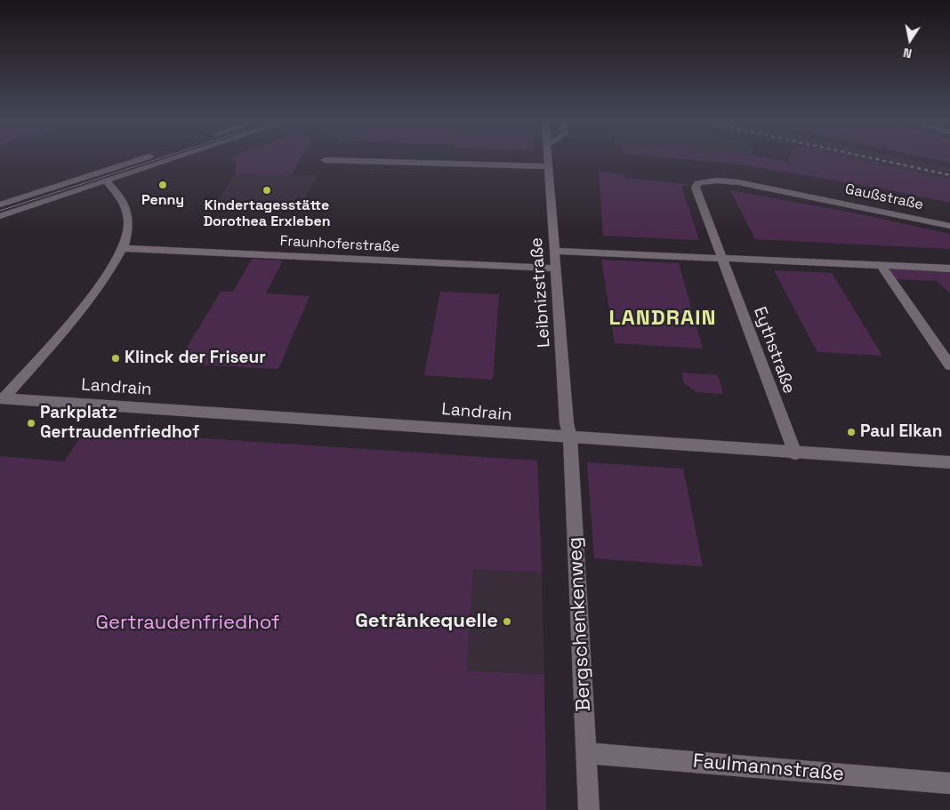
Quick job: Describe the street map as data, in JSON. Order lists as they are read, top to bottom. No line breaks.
{"streets":{"street":["Gaußstraße","Fraunhoferstraße","Leibnizstraße","Eythstraße","Landrain","Bergschenkenweg","Faulmannstraße"]},"crossings":[["Gaußstraße","Eythstraße"],["Fraunhoferstraße","Leibnizstraße"],["Leibnizstraße","Landrain"],["Leibnizstraße","Bergschenkenweg"],["Eythstraße","Landrain"],["Landrain","Bergschenkenweg"],["Bergschenkenweg","Faulmannstraße"]],"districts":["LANDRAIN"],"parks":["Gertraudenfriedhof"],"places":["Penny","Kindertagesstätte Dorothea Erxleben","Klinck der Friseur","Parkplatz Gertraudenfriedhof","Paul Elkan","Getränkequelle"],"north":"bottom"}
